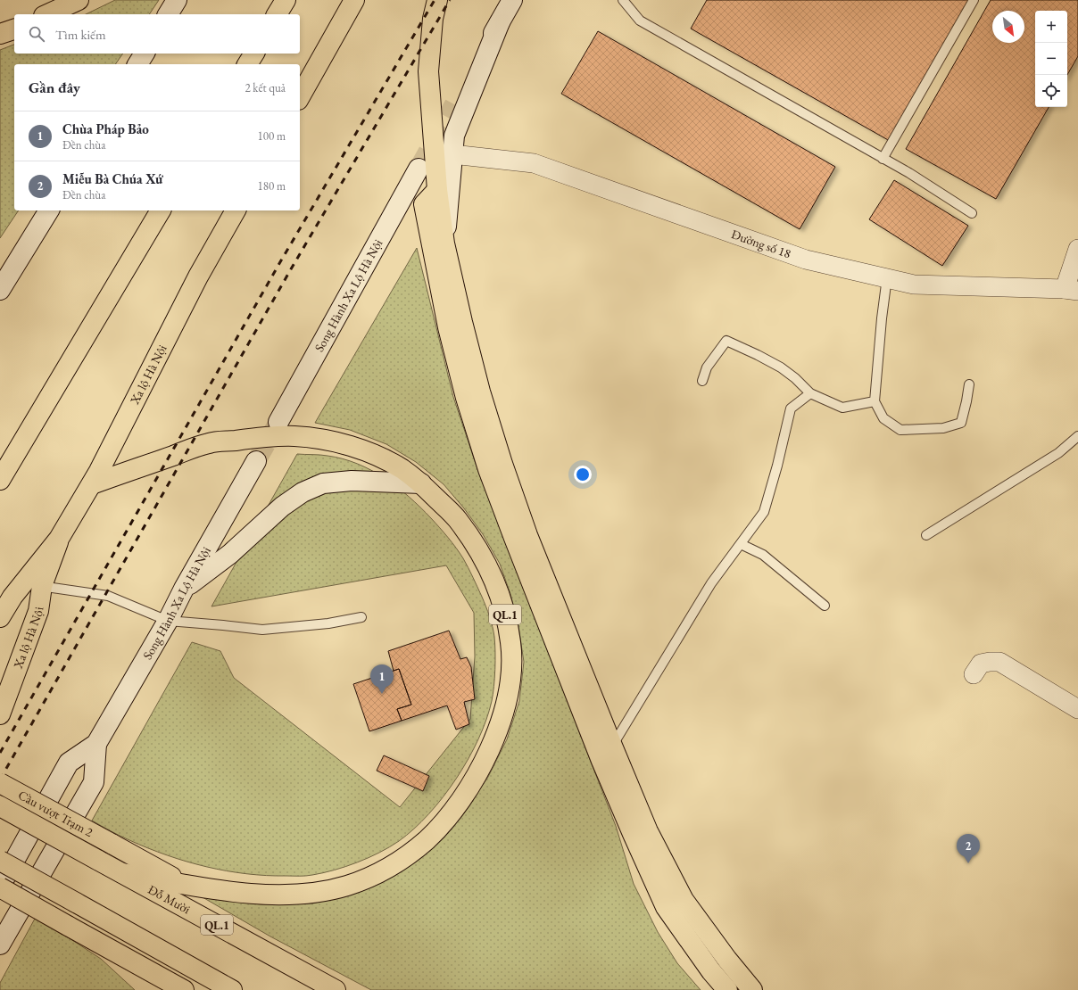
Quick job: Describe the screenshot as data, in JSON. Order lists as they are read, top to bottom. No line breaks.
{"streets":{"main road":["Song Hành Xa Lộ Hà Nội","Xa lộ Hà Nội","QL.1","Cầu vượt Trạm 2","Đỗ Mười"],"street":["Đường số 18"]},"crossings":[["Xa lộ Hà Nội","QL.1"],["QL.1","Đỗ Mười"],["Cầu vượt Trạm 2","Đỗ Mười"]],"north":"bottom right","page":{"map_buttons":["+","−"],"search":"Tìm kiếm","heading":["Gần đây","2 kết quả"],"list":[{"mark":"1","name":"Chùa Pháp Bảo","note":"Đền chùa","value":"100 m"},{"mark":"2","name":"Miễu Bà Chúa Xứ","note":"Đền chùa","value":"180 m"}],"pins":["1","2"]}}
